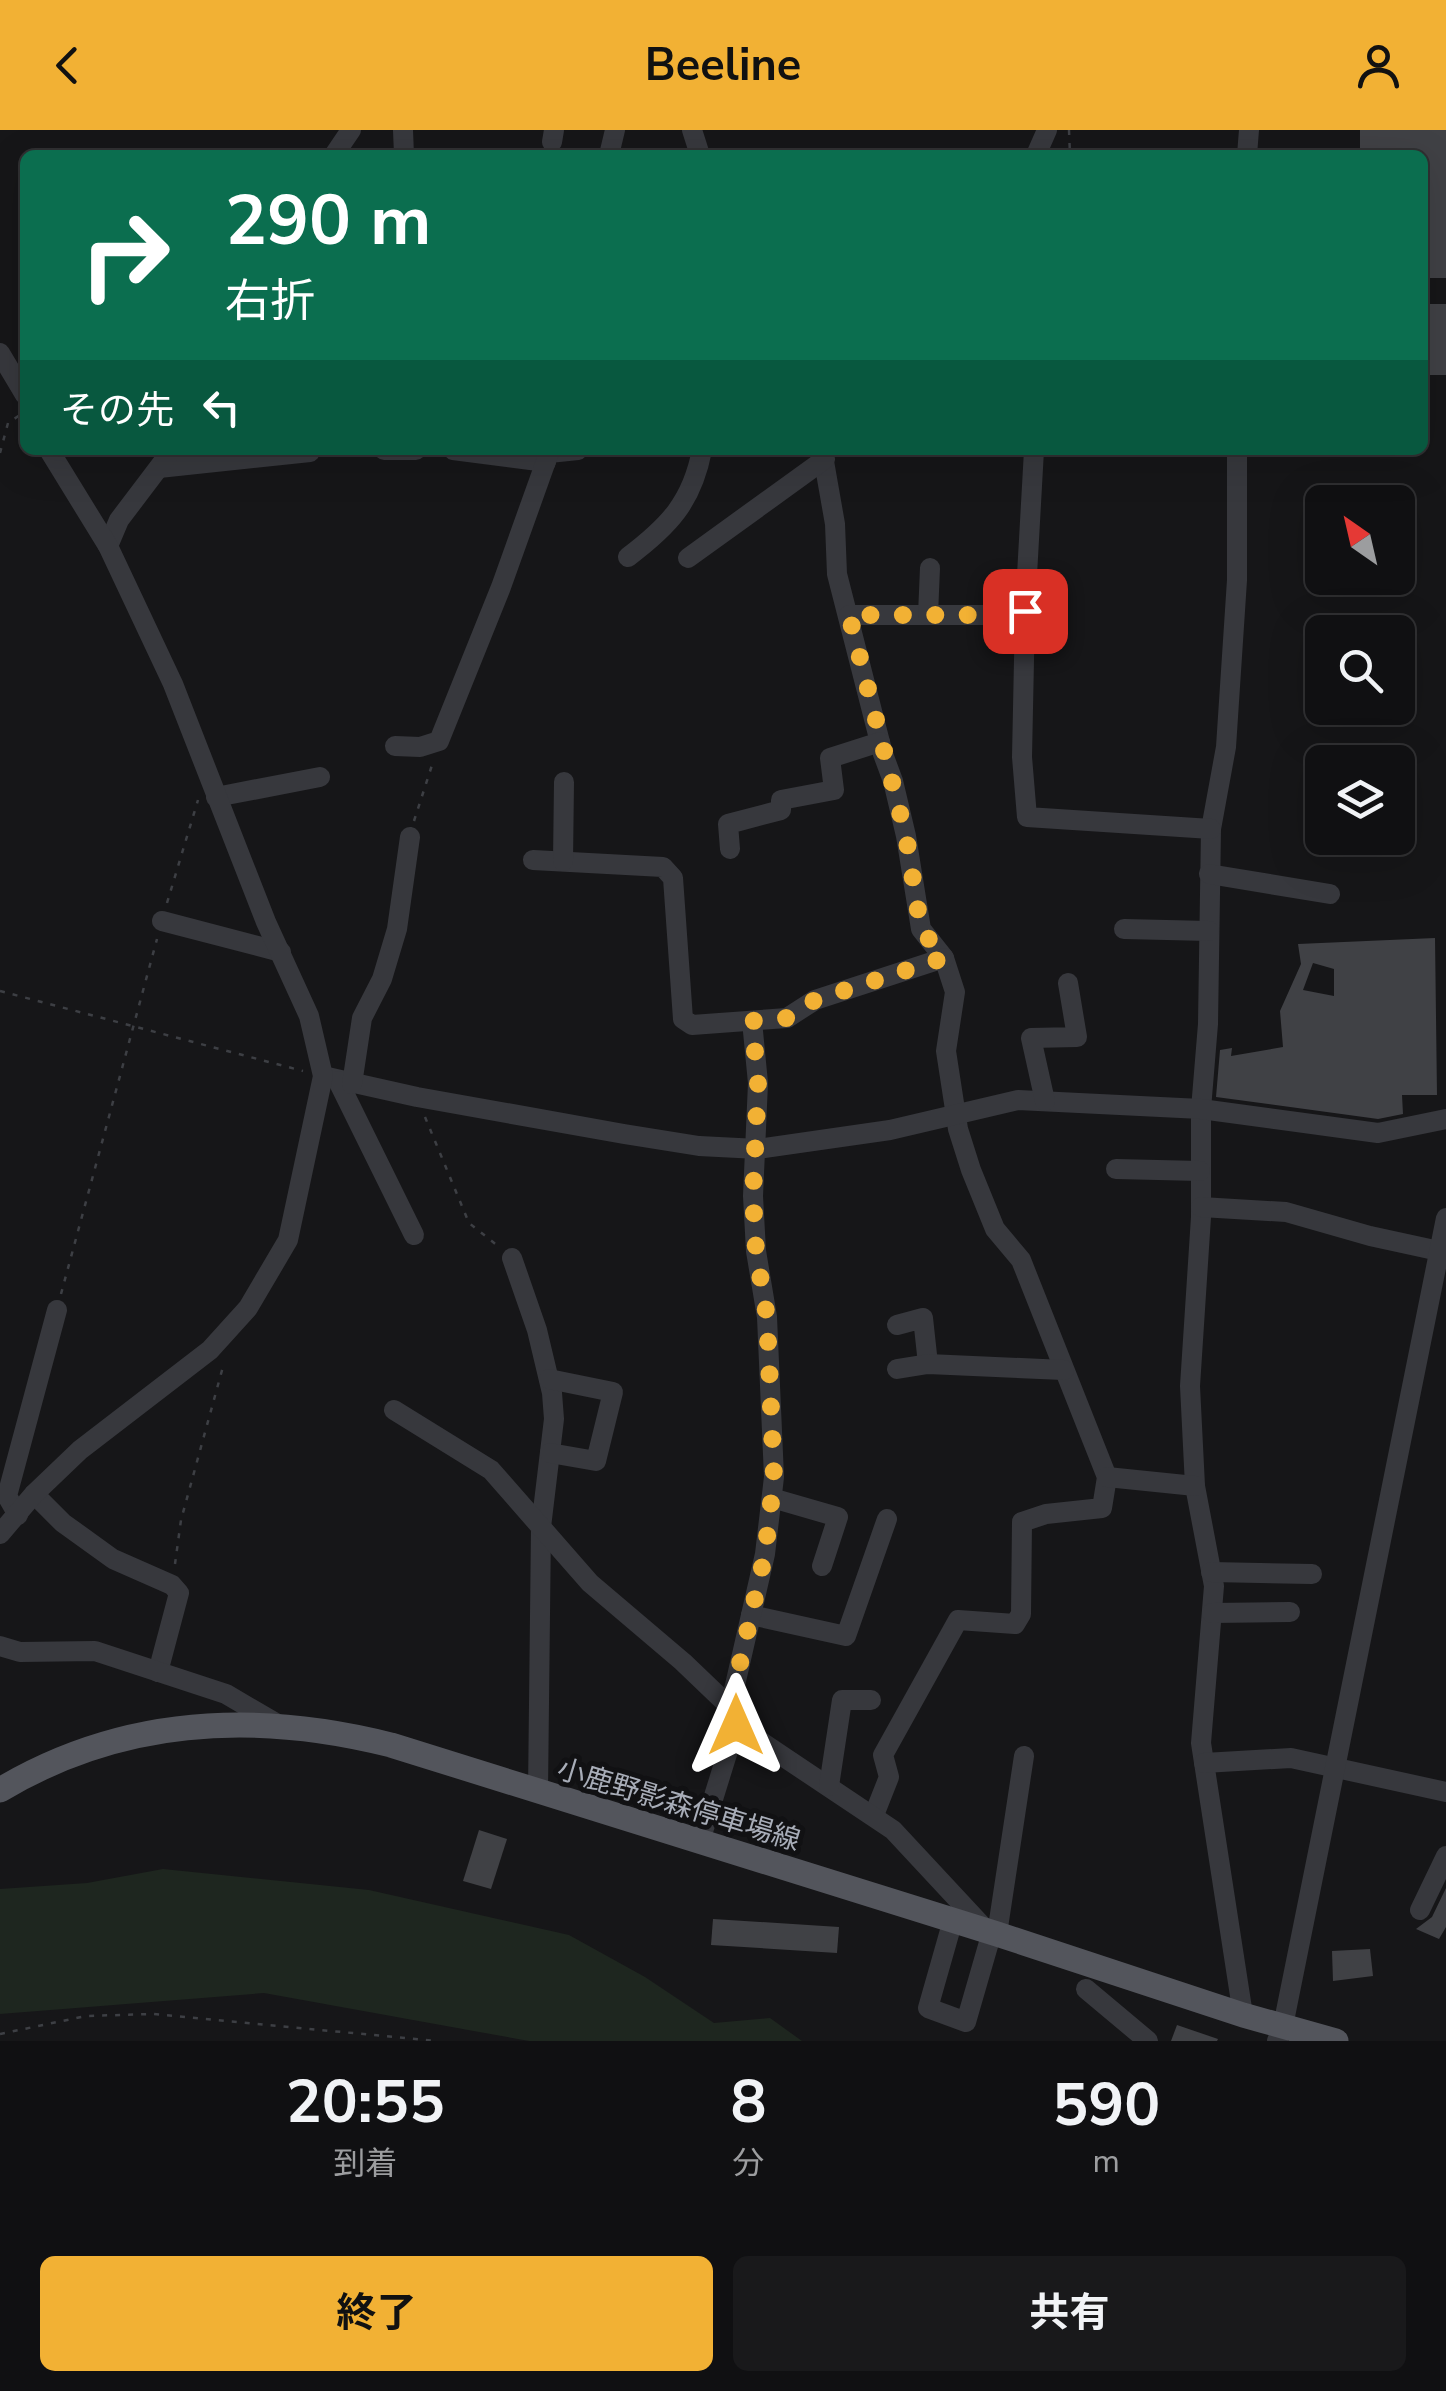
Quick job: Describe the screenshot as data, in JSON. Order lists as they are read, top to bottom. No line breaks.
{"streets":{"main road":["小鹿野影森停車場線"]},"north":"top left","page":{"header":"Beeline","turn":["290 m","右折"],"then":"その先","eta":["20:55","到着","8","分","590","m"],"buttons":["終了","共有"]}}
